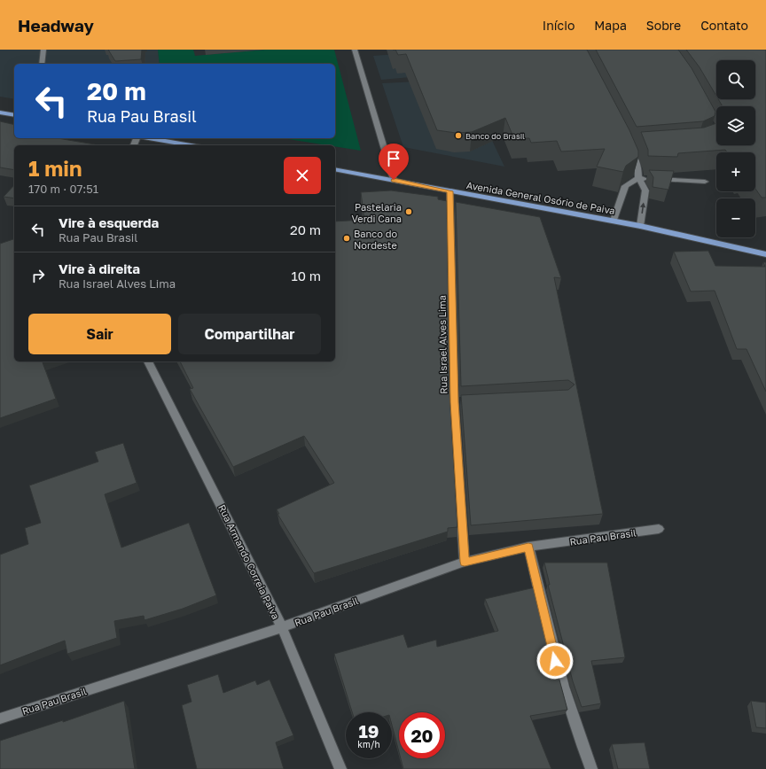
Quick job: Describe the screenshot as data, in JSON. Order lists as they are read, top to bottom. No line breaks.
{"streets":{"main road":["Avenida General Osório de Paiva"],"street":["Rua Israel Alves Lima","Rua Pau Brasil","Rua Armando Correia Paiva"]},"crossings":[["Avenida General Osório de Paiva","Rua Israel Alves Lima"],["Rua Israel Alves Lima","Rua Pau Brasil"],["Rua Pau Brasil","Rua Armando Correia Paiva"]],"places":["Banco do Brasil","Pastelaria Verdi Cana","Banco do Nordeste"],"page":{"header":"Headway","nav":["Início","Mapa","Sobre","Contato"],"map_buttons":["+","−"],"turn":["20 m","Rua Pau Brasil"],"heading":["1 min","170 m · 07:51"],"list":[{"name":"Vire à esquerda","note":"Rua Pau Brasil","value":"20 m"},{"name":"Vire à direita","note":"Rua Israel Alves Lima","value":"10 m"}],"buttons":["Sair","Compartilhar"],"speed":"19 km/h","limit":"20"}}
